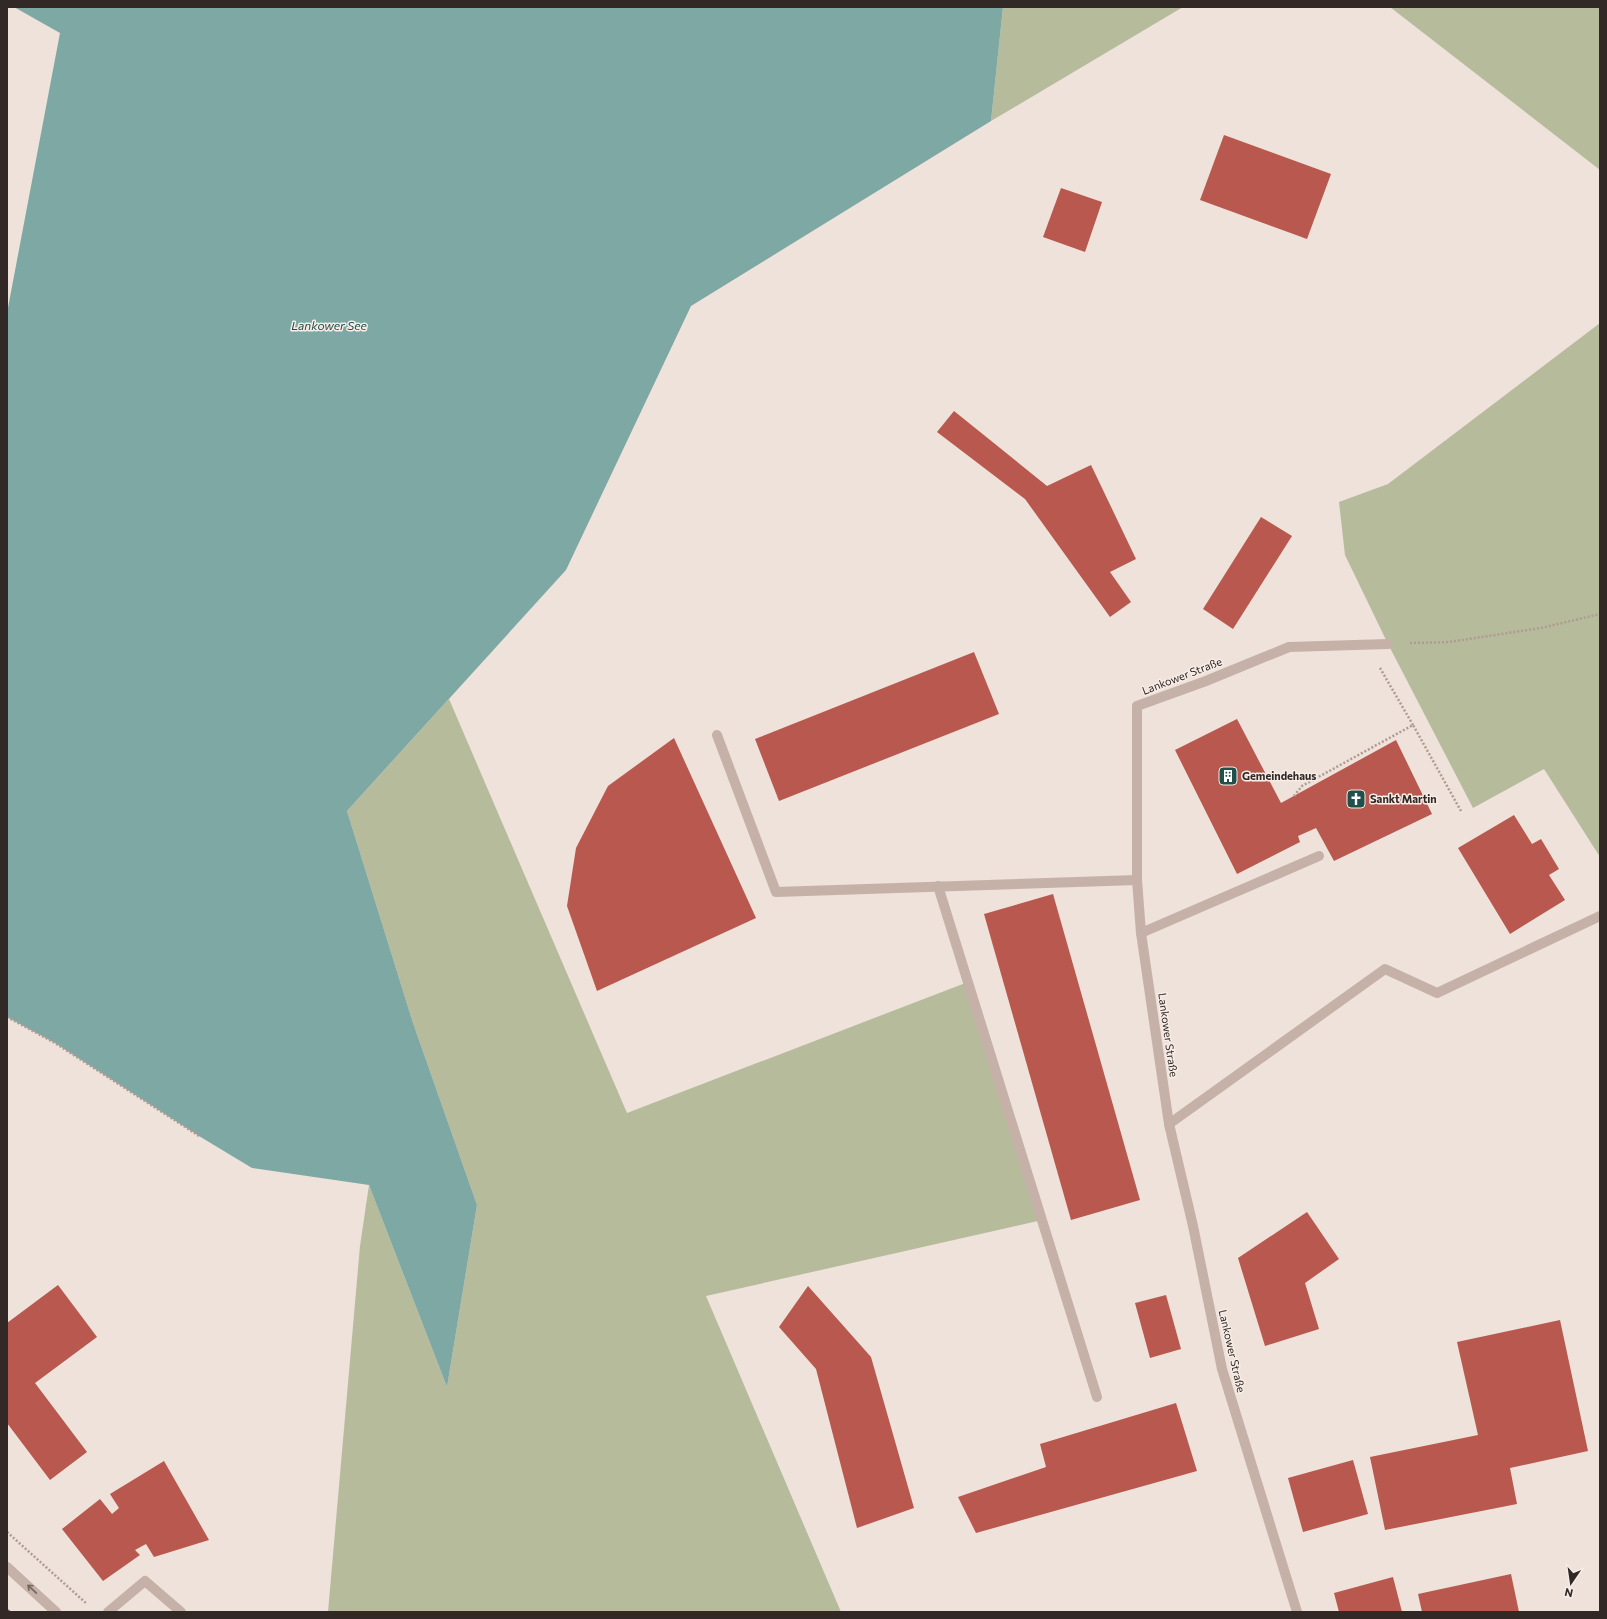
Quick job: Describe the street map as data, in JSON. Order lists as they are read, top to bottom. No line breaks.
{"streets":{"street":["Lankower Straße"]},"water":["Lankower See"],"places":{"building":["Gemeindehaus"],"church":["Sankt Martin"]},"north":"bottom"}
